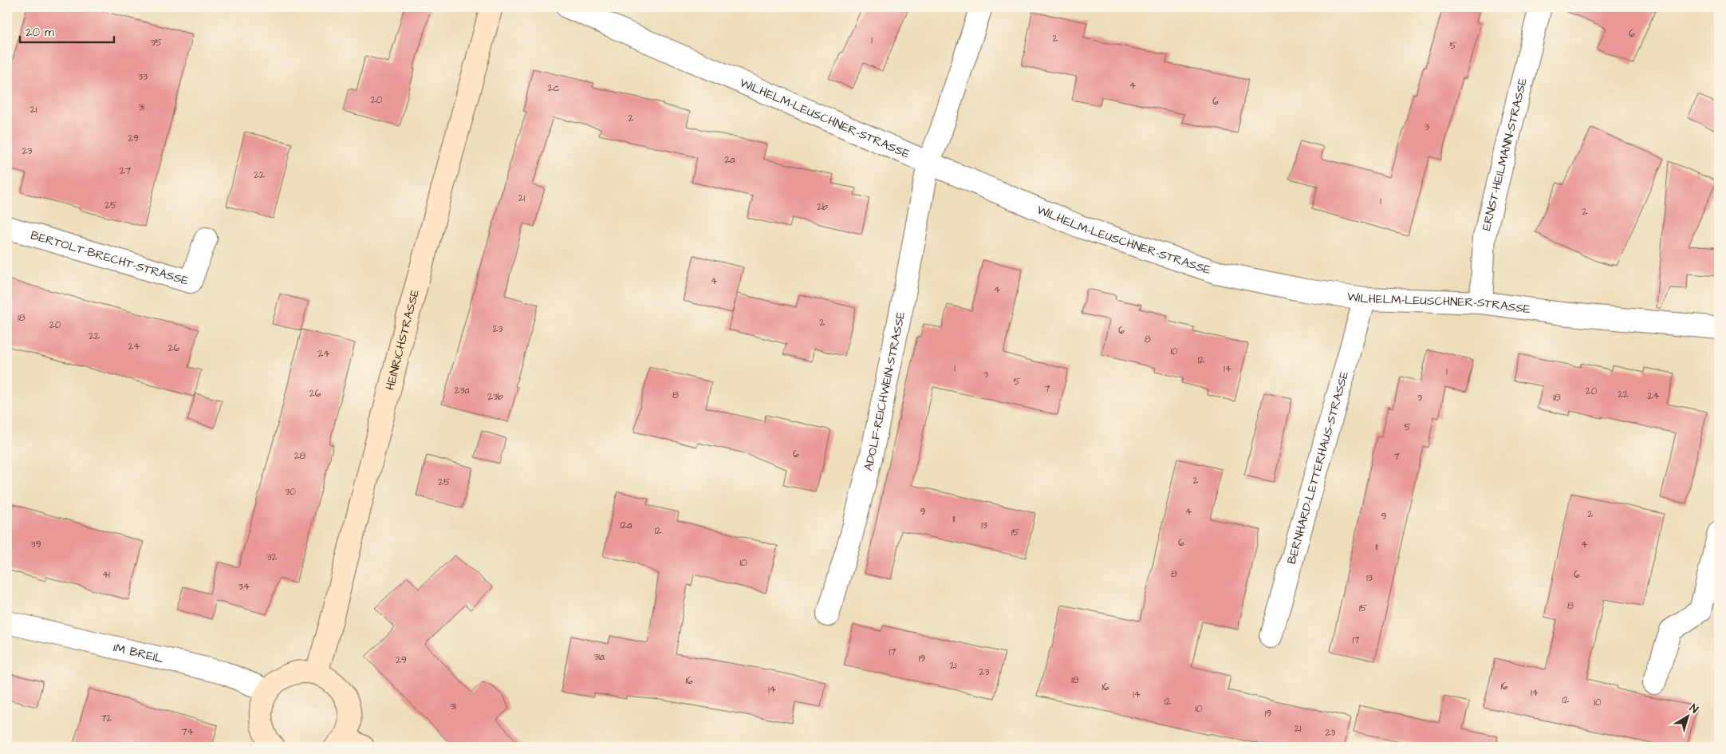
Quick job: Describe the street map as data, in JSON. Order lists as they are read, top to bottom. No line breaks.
{"streets":{"street":["WILHELM-LEUSCHNER-STRASSE","ERNST-HEILMANN-STRASSE","BERTOLT-BRECHT-STRASSE","HEINRICHSTRASSE","ADOLF-REICHWEIN-STRASSE","BERNHARD-LETTERHAUS-STRASSE","IM BREIL"]},"crossings":[["WILHELM-LEUSCHNER-STRASSE","ERNST-HEILMANN-STRASSE"],["WILHELM-LEUSCHNER-STRASSE","ADOLF-REICHWEIN-STRASSE"],["WILHELM-LEUSCHNER-STRASSE","BERNHARD-LETTERHAUS-STRASSE"]],"house_numbers":["6","2","1","35","5","33","4","2c","20","6","31","21","2","3","29","23","2a","27","22","21","1","25","2b","2","4","4","18","2","20","23","6","22","8","24","26","10","24","12","1","14","1","3","5","7","23a","20","26","22","8","24","23b","3","18","5","6","28","7","2","25","30","9","4","2","9","11","12a","13","12","15","6","39","4","11","32","10","8","41","6","13","34","8","15","17","17","31a","19","29","21","23","18","16","16","16","14","14","14","12","12","10","31","10","19","72","21","74","23"],"scale_bar":"20 m","north":"top right"}
